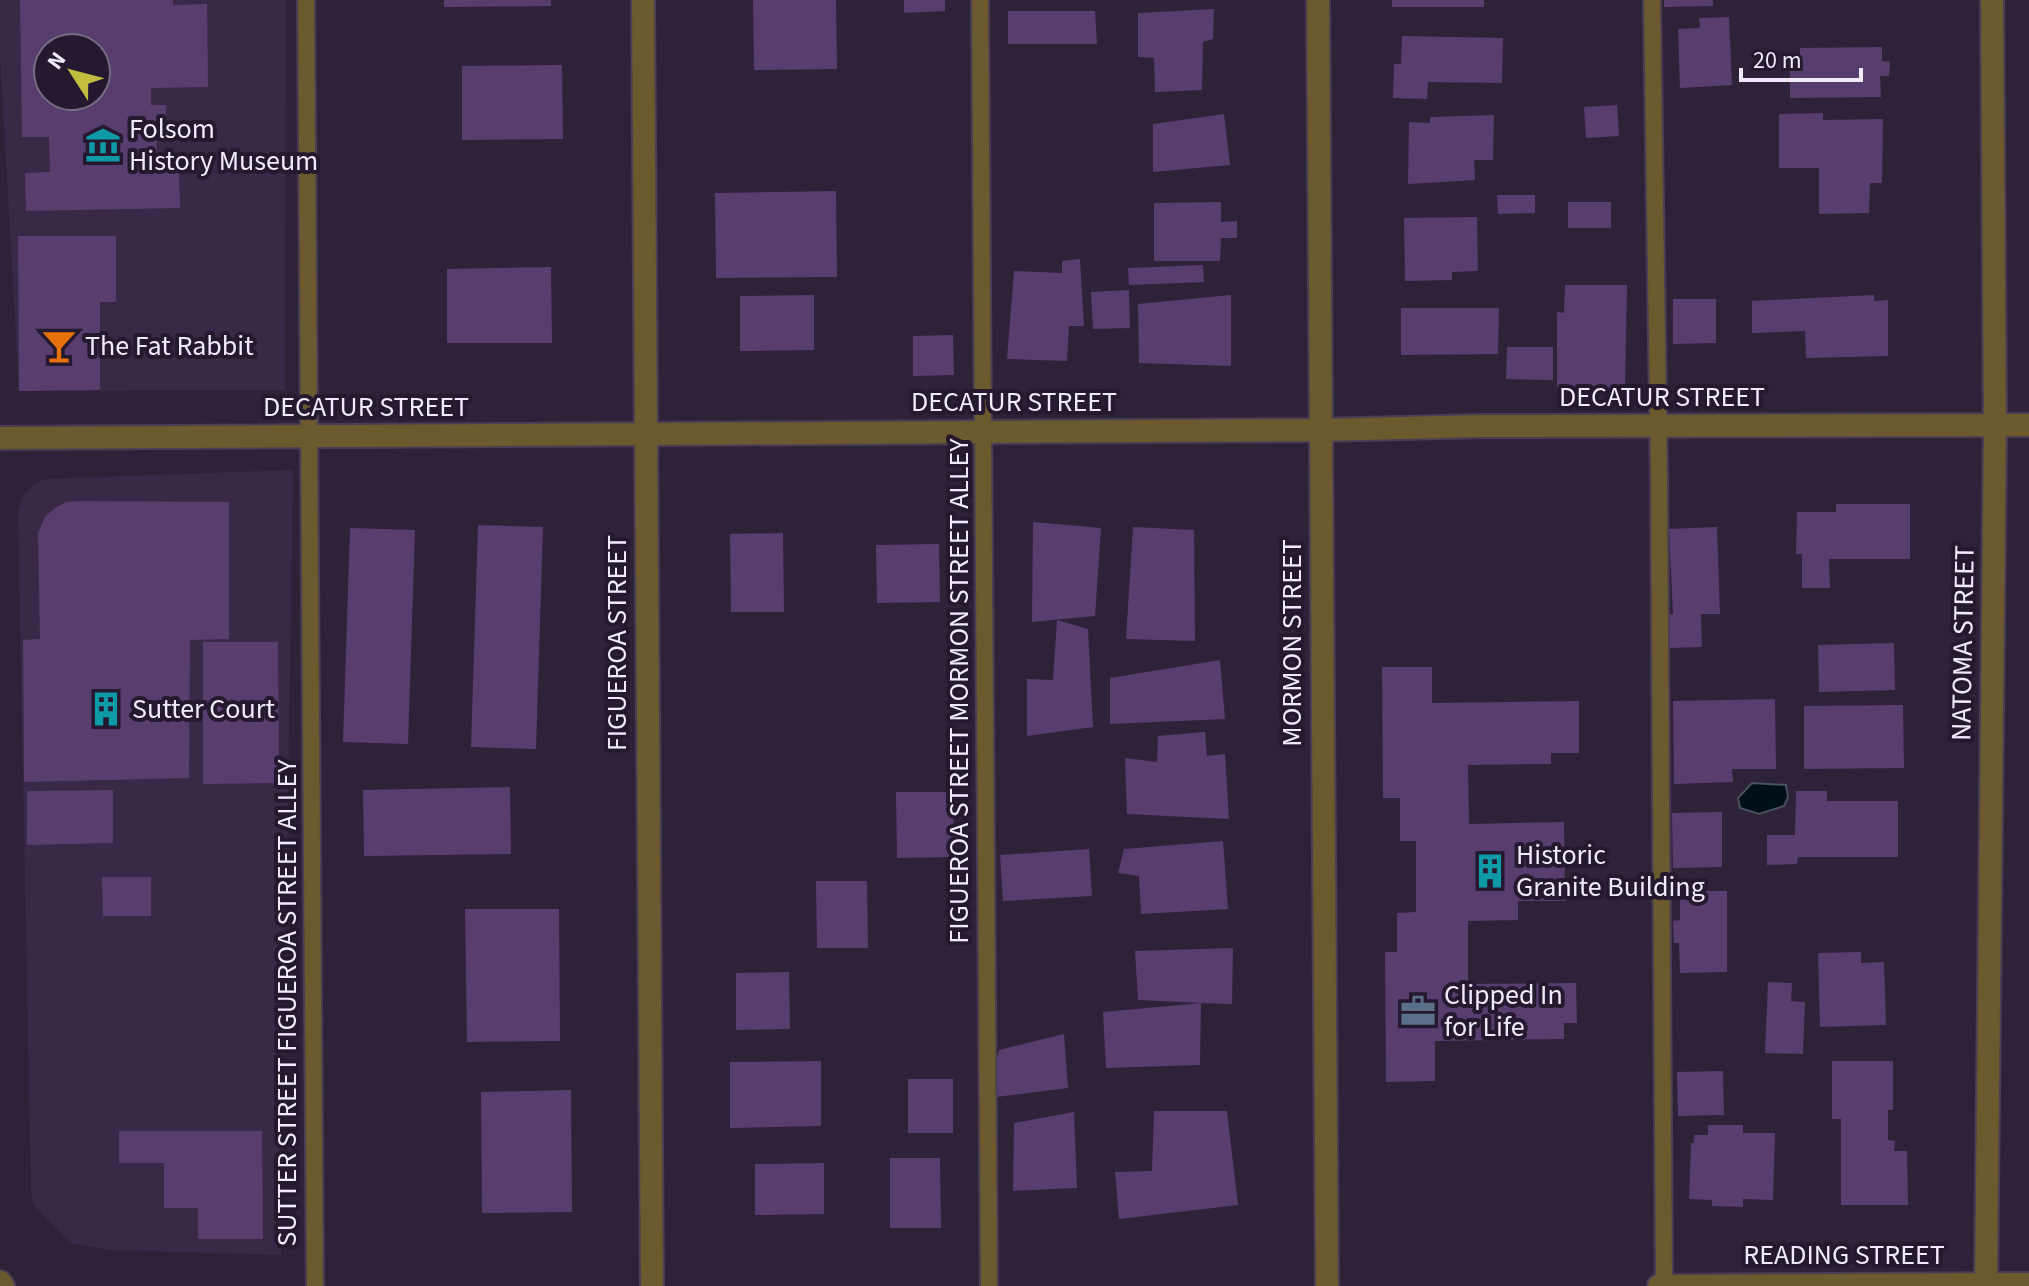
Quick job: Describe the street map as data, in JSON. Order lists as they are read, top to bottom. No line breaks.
{"streets":{"street":["DECATUR STREET","FIGUEROA STREET","MORMON STREET","NATOMA STREET","READING STREET"],"lane":["FIGUEROA STREET MORMON STREET ALLEY","SUTTER STREET FIGUEROA STREET ALLEY"]},"crossings":[["DECATUR STREET","FIGUEROA STREET"],["DECATUR STREET","MORMON STREET"],["DECATUR STREET","NATOMA STREET"],["DECATUR STREET","FIGUEROA STREET MORMON STREET ALLEY"],["DECATUR STREET","SUTTER STREET FIGUEROA STREET ALLEY"],["NATOMA STREET","READING STREET"]],"places":{"museum":["Folsom History Museum"],"bar":["The Fat Rabbit"],"building":["Sutter Court","Historic Granite Building"],"office":["Clipped In for Life"]},"scale_bar":"20 m","north":"top left"}
